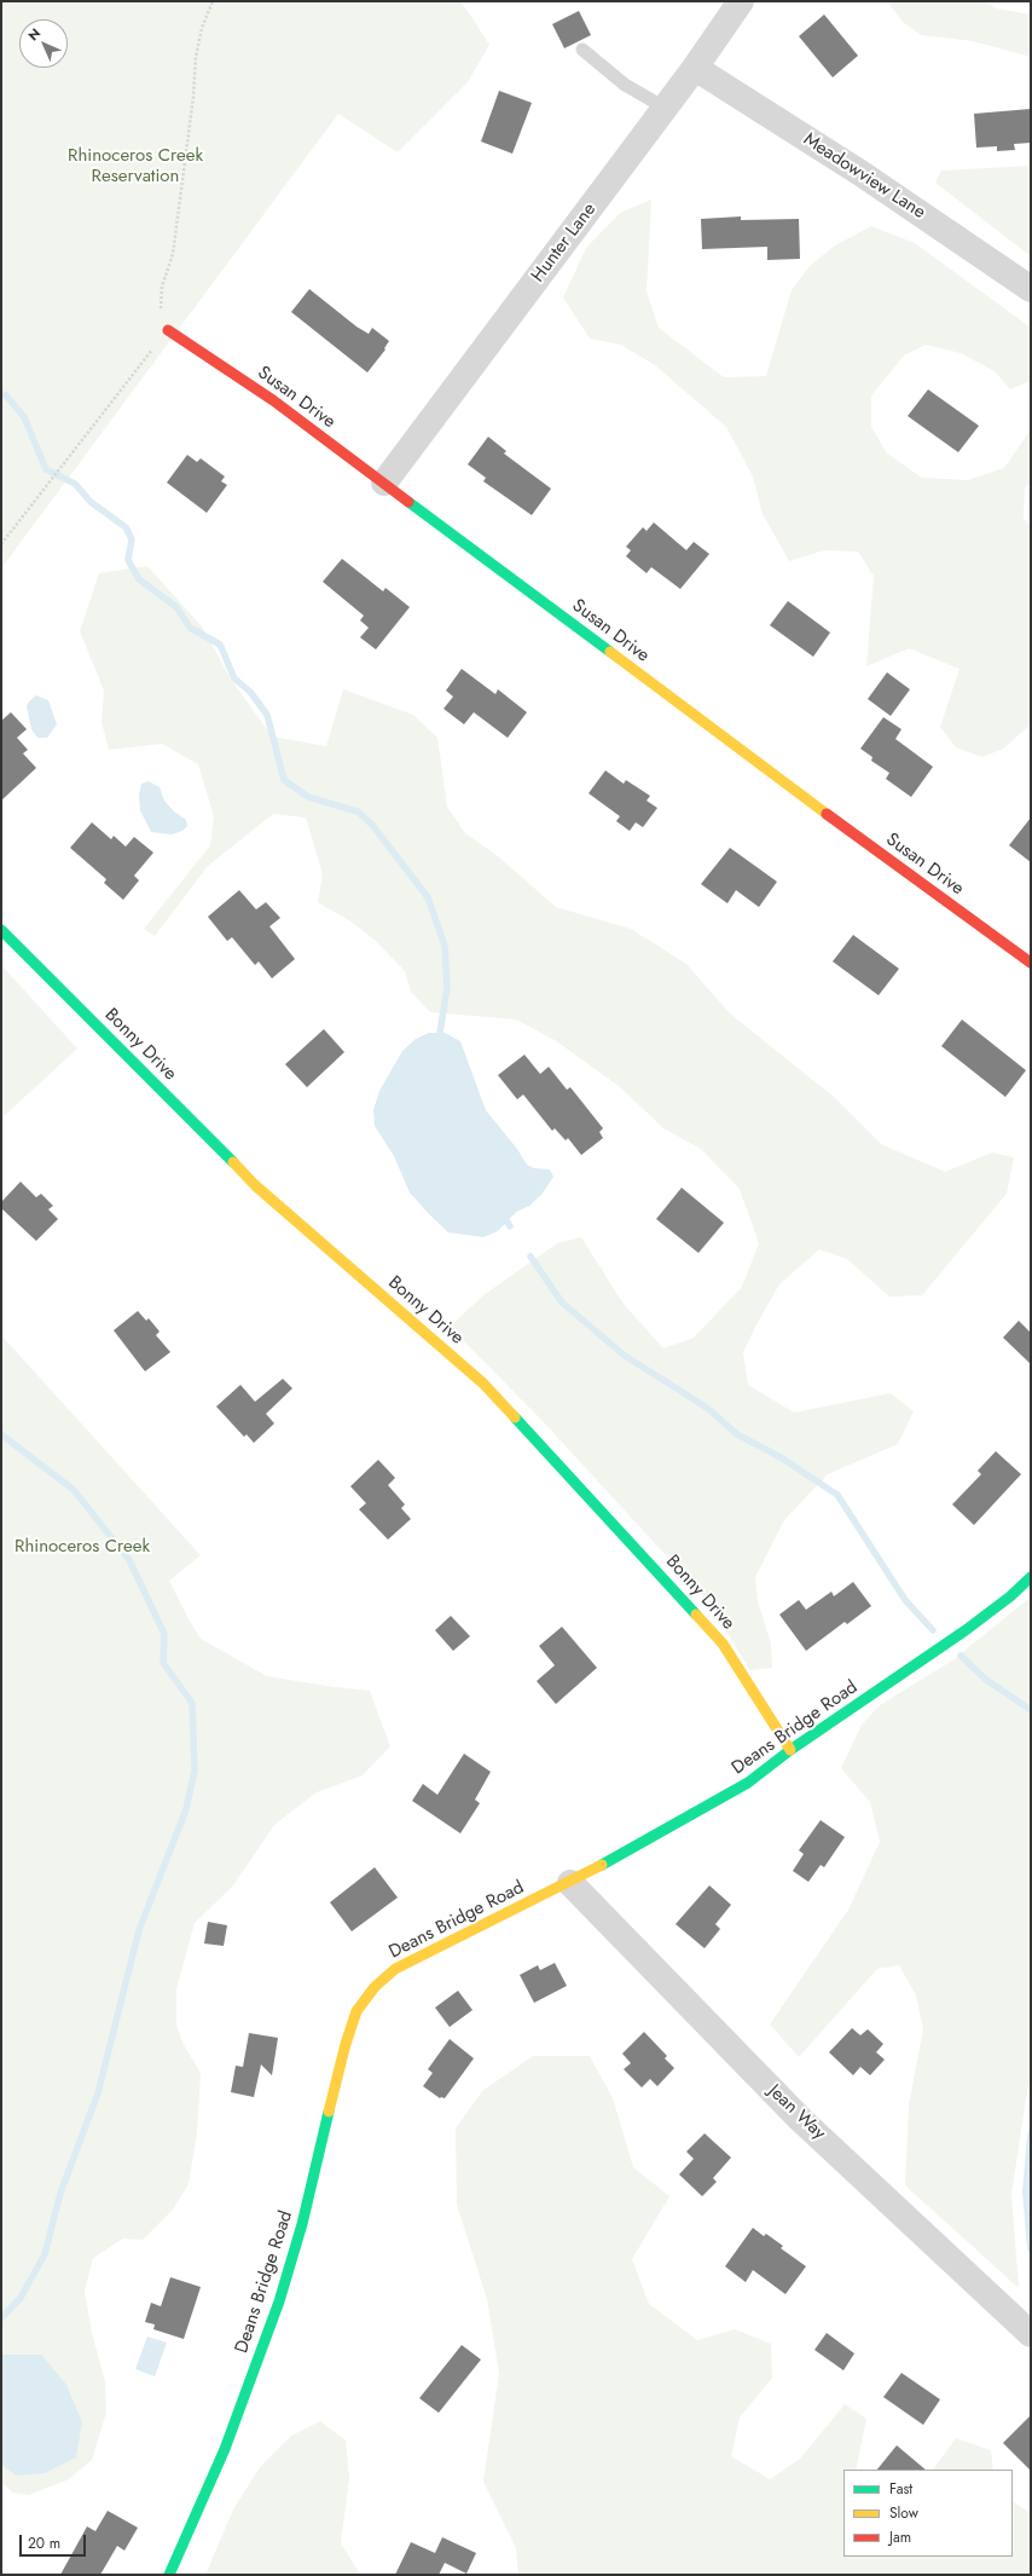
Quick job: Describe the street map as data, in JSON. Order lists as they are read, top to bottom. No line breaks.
{"streets":{"street":["Meadowview Lane","Hunter Lane","Susan Drive","Bonny Drive","Deans Bridge Road","Jean Way"]},"crossings":[["Meadowview Lane","Hunter Lane"],["Hunter Lane","Susan Drive"],["Bonny Drive","Deans Bridge Road"],["Deans Bridge Road","Jean Way"]],"parks":["Rhinoceros Creek Reservation","Rhinoceros Creek"],"legend":["Fast","Slow","Jam"],"scale_bar":"20 m","north":"top left"}
